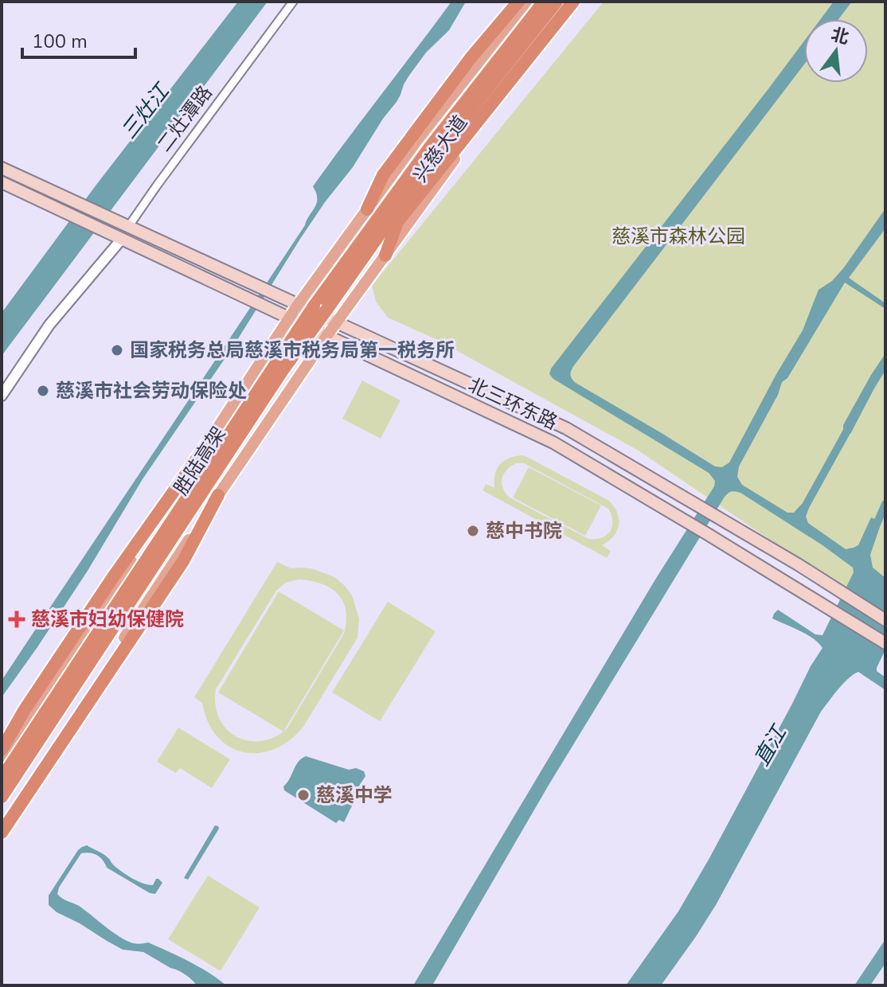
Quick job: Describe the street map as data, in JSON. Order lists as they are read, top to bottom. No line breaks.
{"streets":{"highway":["胜陆高架"],"main road":["兴慈大道","北三环东路"],"street":["二灶潭路"]},"crossings":[["二灶潭路","北三环东路"],["兴慈大道","北三环东路"]],"water":["三灶江","直江"],"parks":["慈溪市森林公园"],"places":{"other":["国家税务总局慈溪市税务局第一税务所","慈溪市社会劳动保险处","慈中书院","慈溪中学"],"health":["慈溪市妇幼保健院"]},"scale_bar":"100 m","north":"top"}
